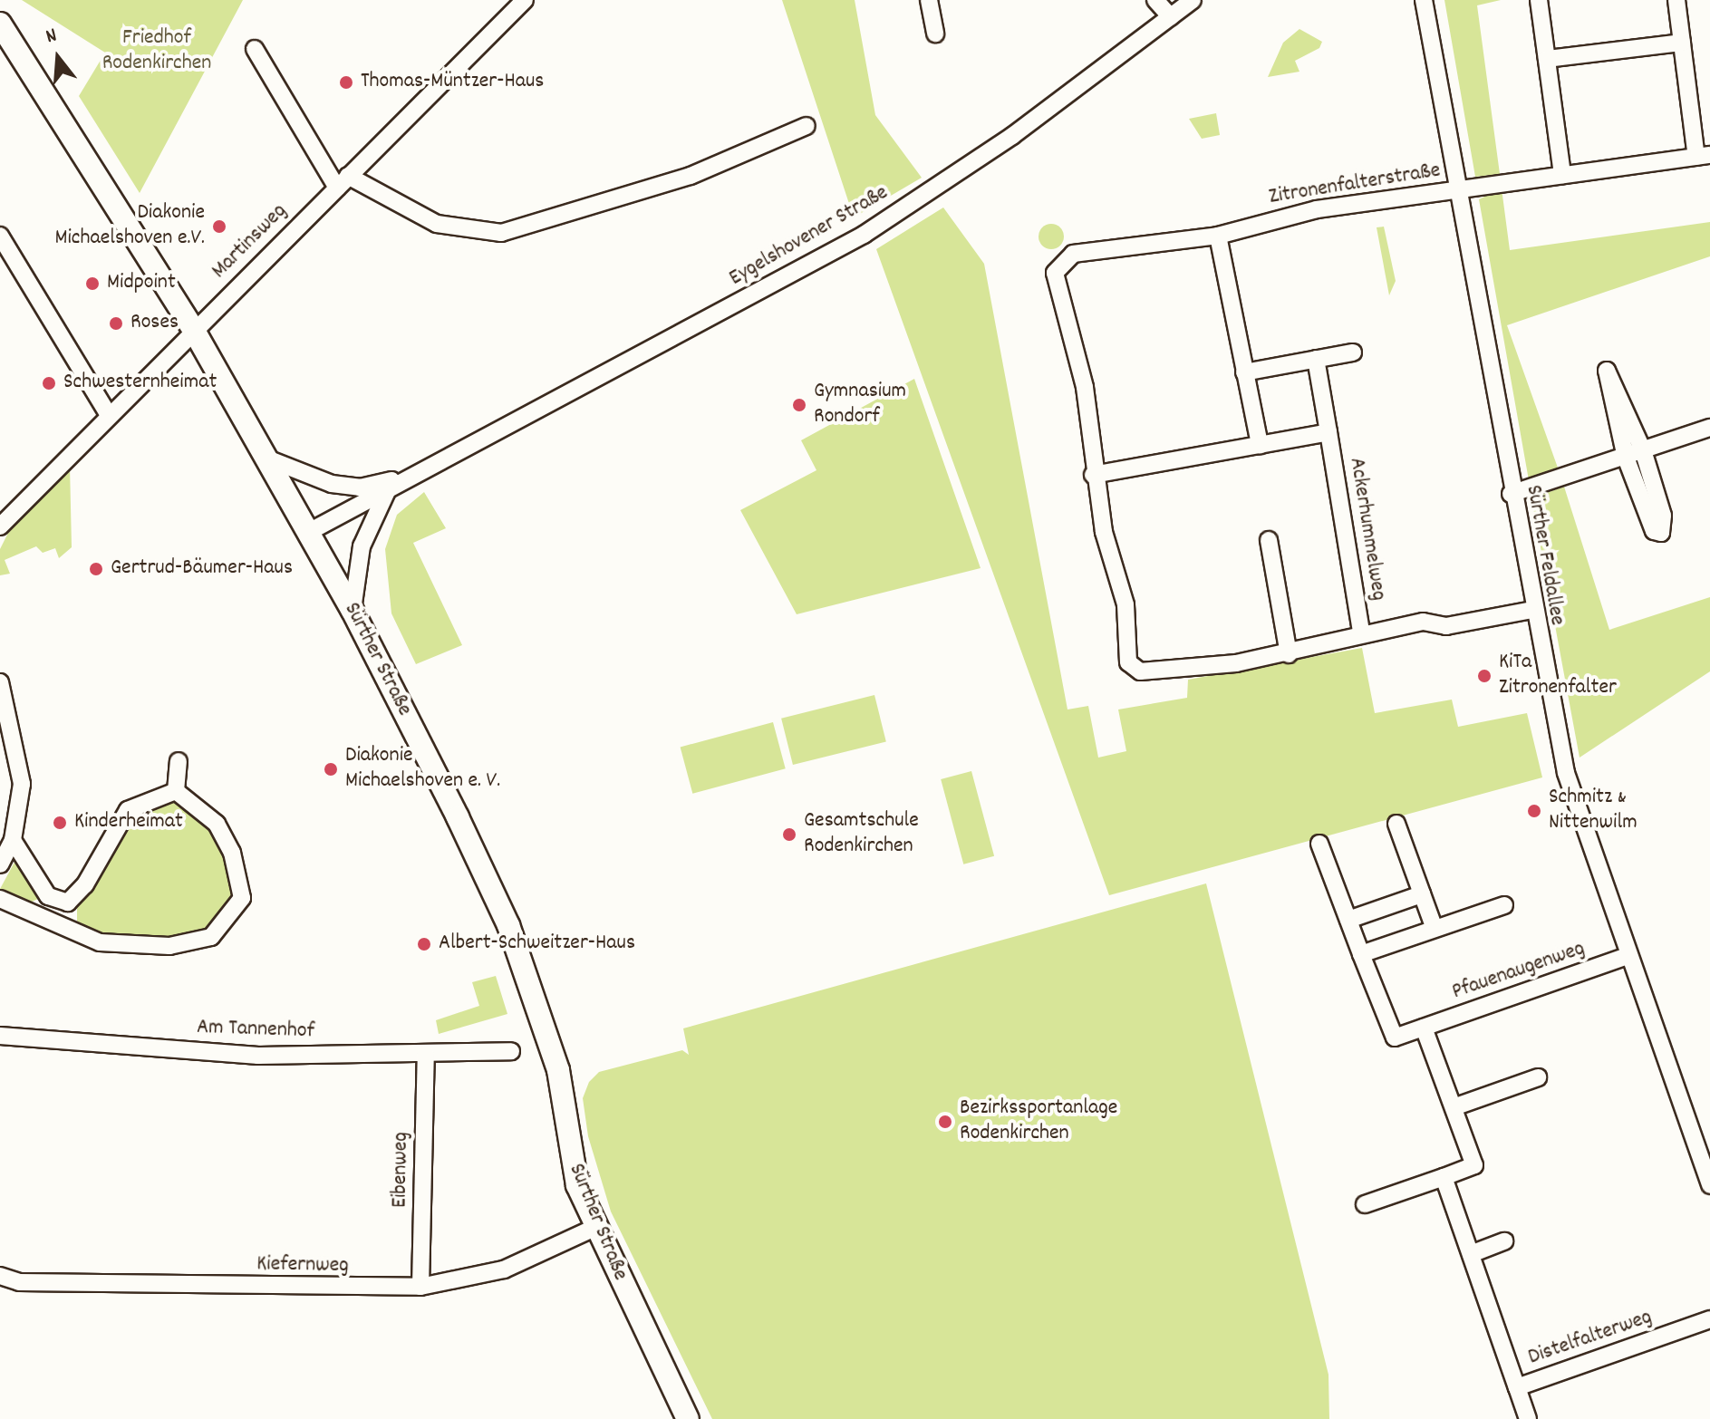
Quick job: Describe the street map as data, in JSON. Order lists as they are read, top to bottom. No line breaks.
{"streets":{"street":["Zitronenfalterstraße","Eygelshovener Straße","Martinsweg","Ackerhummelweg","Sürther Feldallee","Sürther Straße","Pfauenaugenweg","Am Tannenhof","Eibenweg","Kiefernweg","Distelfalterweg"]},"crossings":[["Zitronenfalterstraße","Ackerhummelweg"],["Zitronenfalterstraße","Sürther Feldallee"],["Eygelshovener Straße","Sürther Straße"],["Martinsweg","Sürther Straße"],["Sürther Feldallee","Pfauenaugenweg"],["Sürther Straße","Kiefernweg"],["Am Tannenhof","Eibenweg"],["Eibenweg","Kiefernweg"]],"parks":["Friedhof Rodenkirchen"],"places":["Thomas-Müntzer-Haus","Diakonie Michaelshoven e.V.","Midpoint","Roses","Schwesternheimat","Gymnasium Rondorf","Gertrud-Bäumer-Haus","KiTa Zitronenfalter","Diakonie Michaelshoven e. V.","Schmitz & Nittenwilm","Kinderheimat","Gesamtschule Rodenkirchen","Albert-Schweitzer-Haus","Bezirkssportanlage Rodenkirchen"],"north":"top"}
